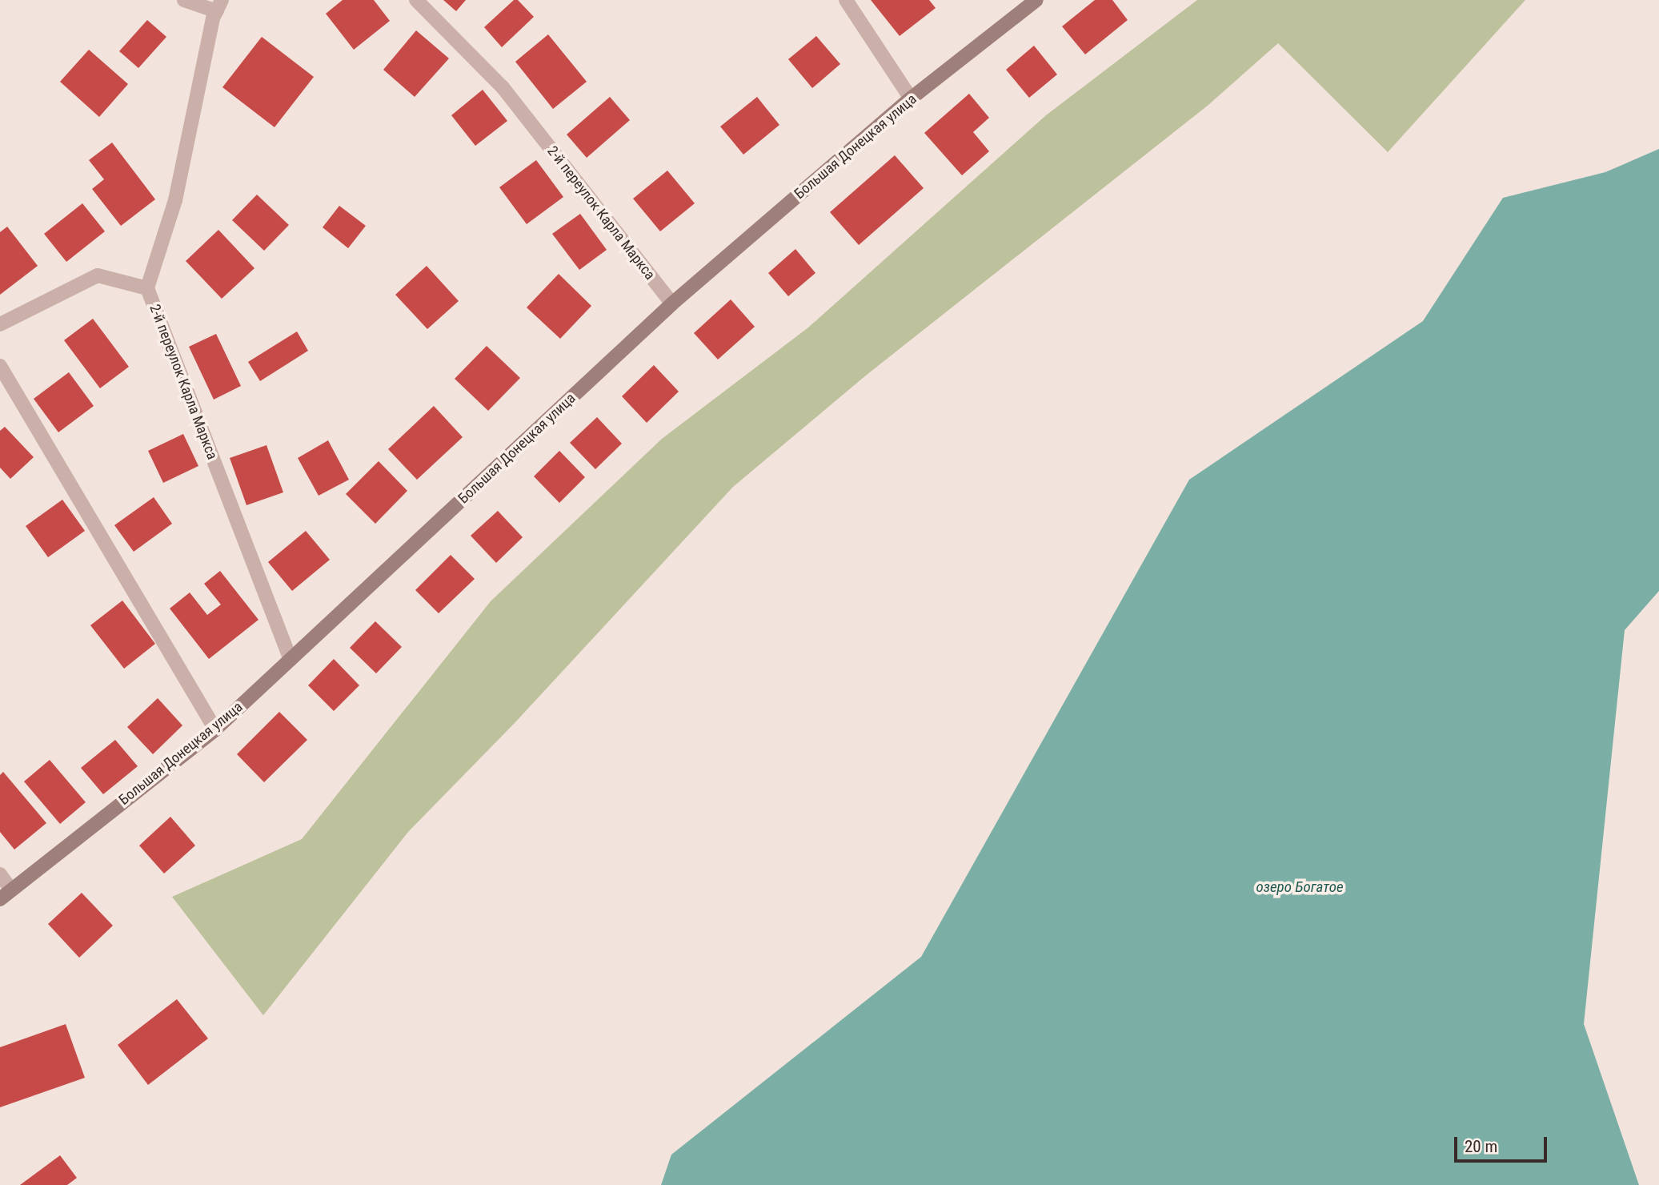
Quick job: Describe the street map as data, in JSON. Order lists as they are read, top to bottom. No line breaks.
{"streets":{"street":["Большая Донецкая улица","2-й переулок Карла Маркса"]},"crossings":[["Большая Донецкая улица","2-й переулок Карла Маркса"]],"water":["озеро Богатое"],"scale_bar":"20 m"}
